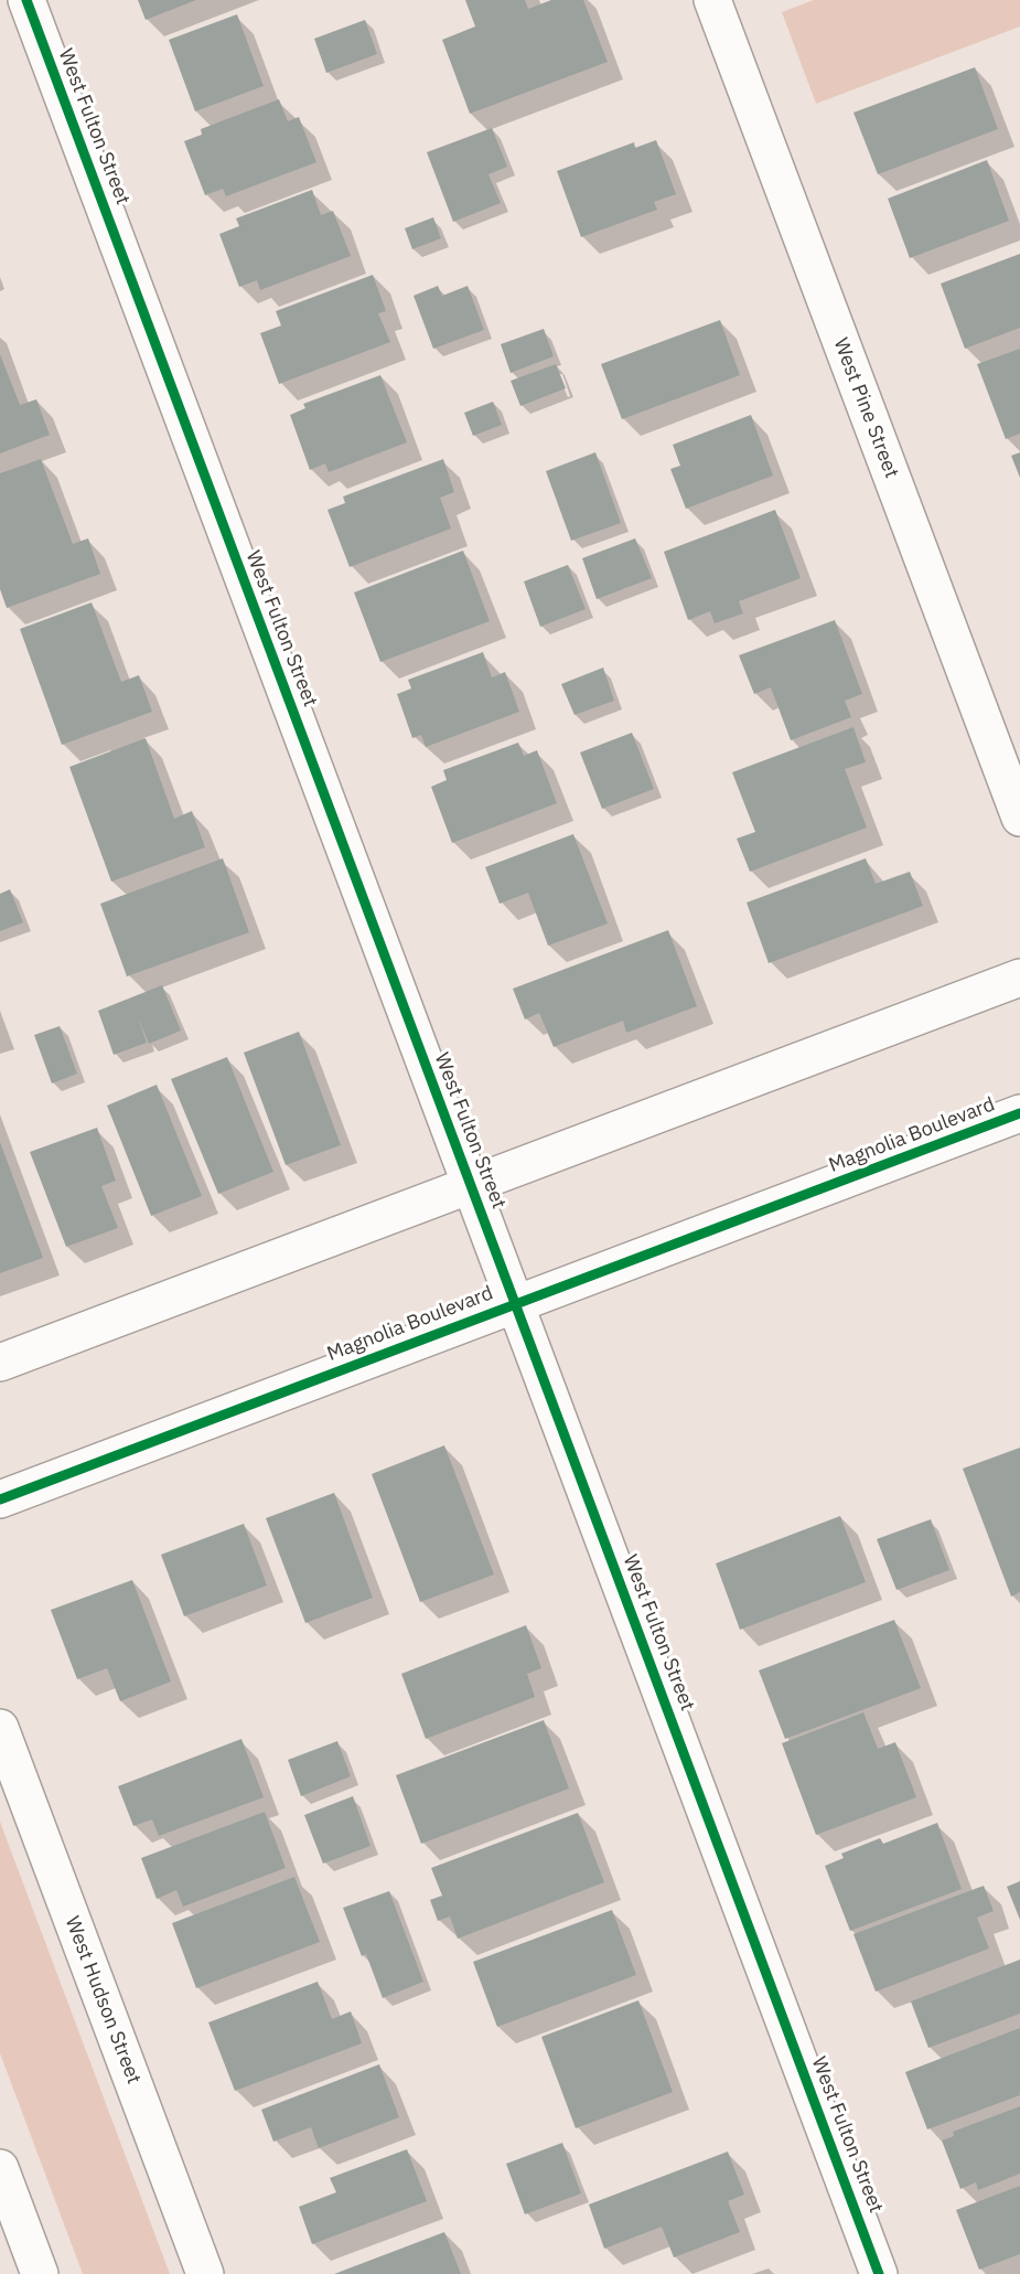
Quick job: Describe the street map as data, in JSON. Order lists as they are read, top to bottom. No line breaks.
{"streets":{"street":["West Fulton Street","West Pine Street","Magnolia Boulevard","West Hudson Street"]},"crossings":[["West Fulton Street","Magnolia Boulevard"]]}
